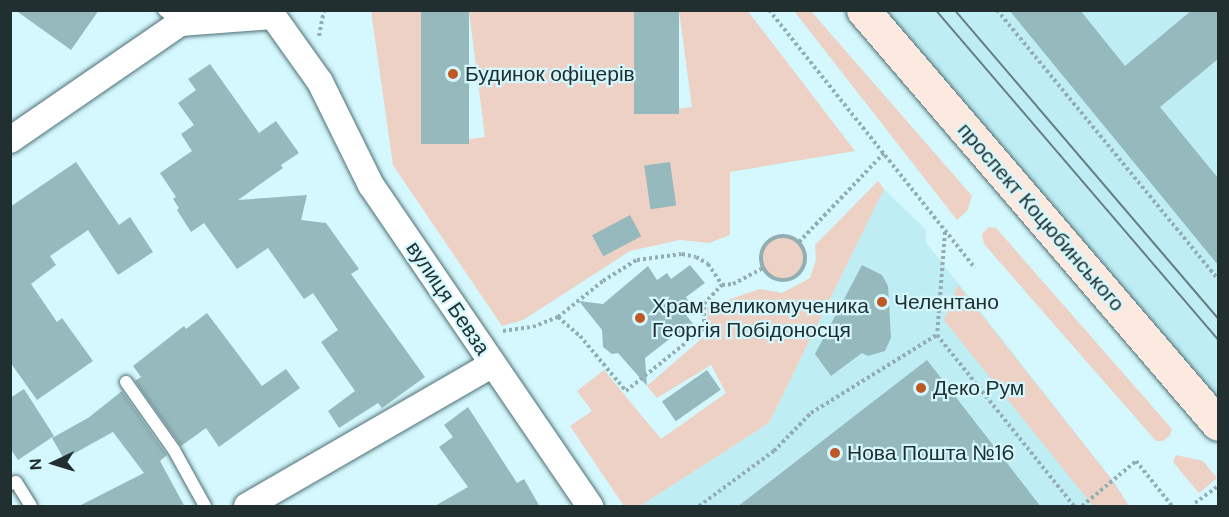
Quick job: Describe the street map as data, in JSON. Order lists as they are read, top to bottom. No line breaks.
{"streets":{"main road":["проспект Коцюбинського"],"street":["вулиця Бевза"]},"places":["Будинок офіцерів","Челентано","Храм великомученика Георгія Побідоносця","Деко Рум","Нова Пошта №16"],"north":"left"}
